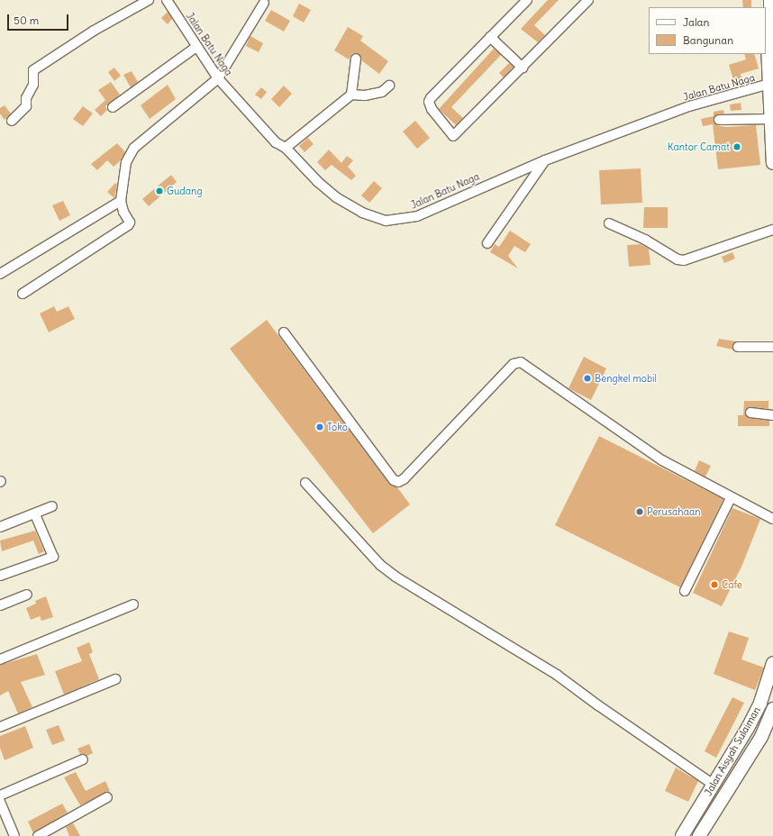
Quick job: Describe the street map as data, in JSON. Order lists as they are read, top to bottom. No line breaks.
{"streets":{"highway":["Jalan Aisyah Sulaiman"],"street":["Jalan Batu Naga"]},"places":["Kantor Camat","Gudang","Bengkel mobil","Toko","Perusahaan","Cafe"],"legend":["Jalan","Bangunan"],"scale_bar":"50 m"}
